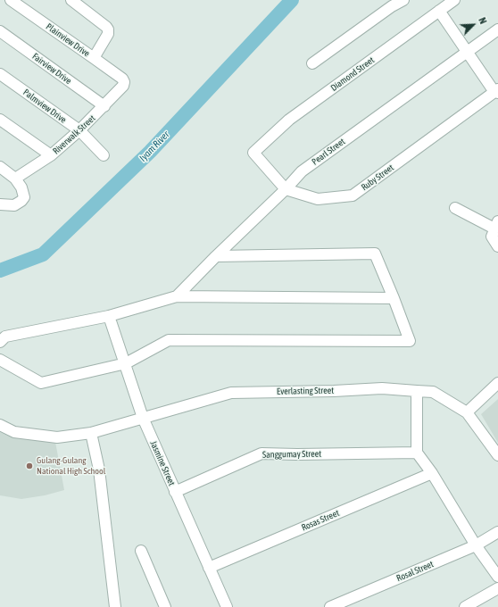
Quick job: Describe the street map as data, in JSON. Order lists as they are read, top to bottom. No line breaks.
{"streets":{"street":["Plainview Drive","Fairview Drive","Diamond Street","Palmview Drive","Riverwalk Street","Pearl Street","Ruby Street","Everlasting Street","Sanggumay Street","Jasmine Street","Rosas Street","Rosal Street"]},"crossings":[["Plainview Drive","Riverwalk Street"],["Fairview Drive","Riverwalk Street"],["Diamond Street","Pearl Street"],["Diamond Street","Ruby Street"],["Palmview Drive","Riverwalk Street"],["Pearl Street","Ruby Street"],["Everlasting Street","Jasmine Street"],["Sanggumay Street","Jasmine Street"],["Jasmine Street","Rosas Street"]],"water":["Iyam River"],"places":["Gulang-Gulang National High School"],"north":"top right"}
